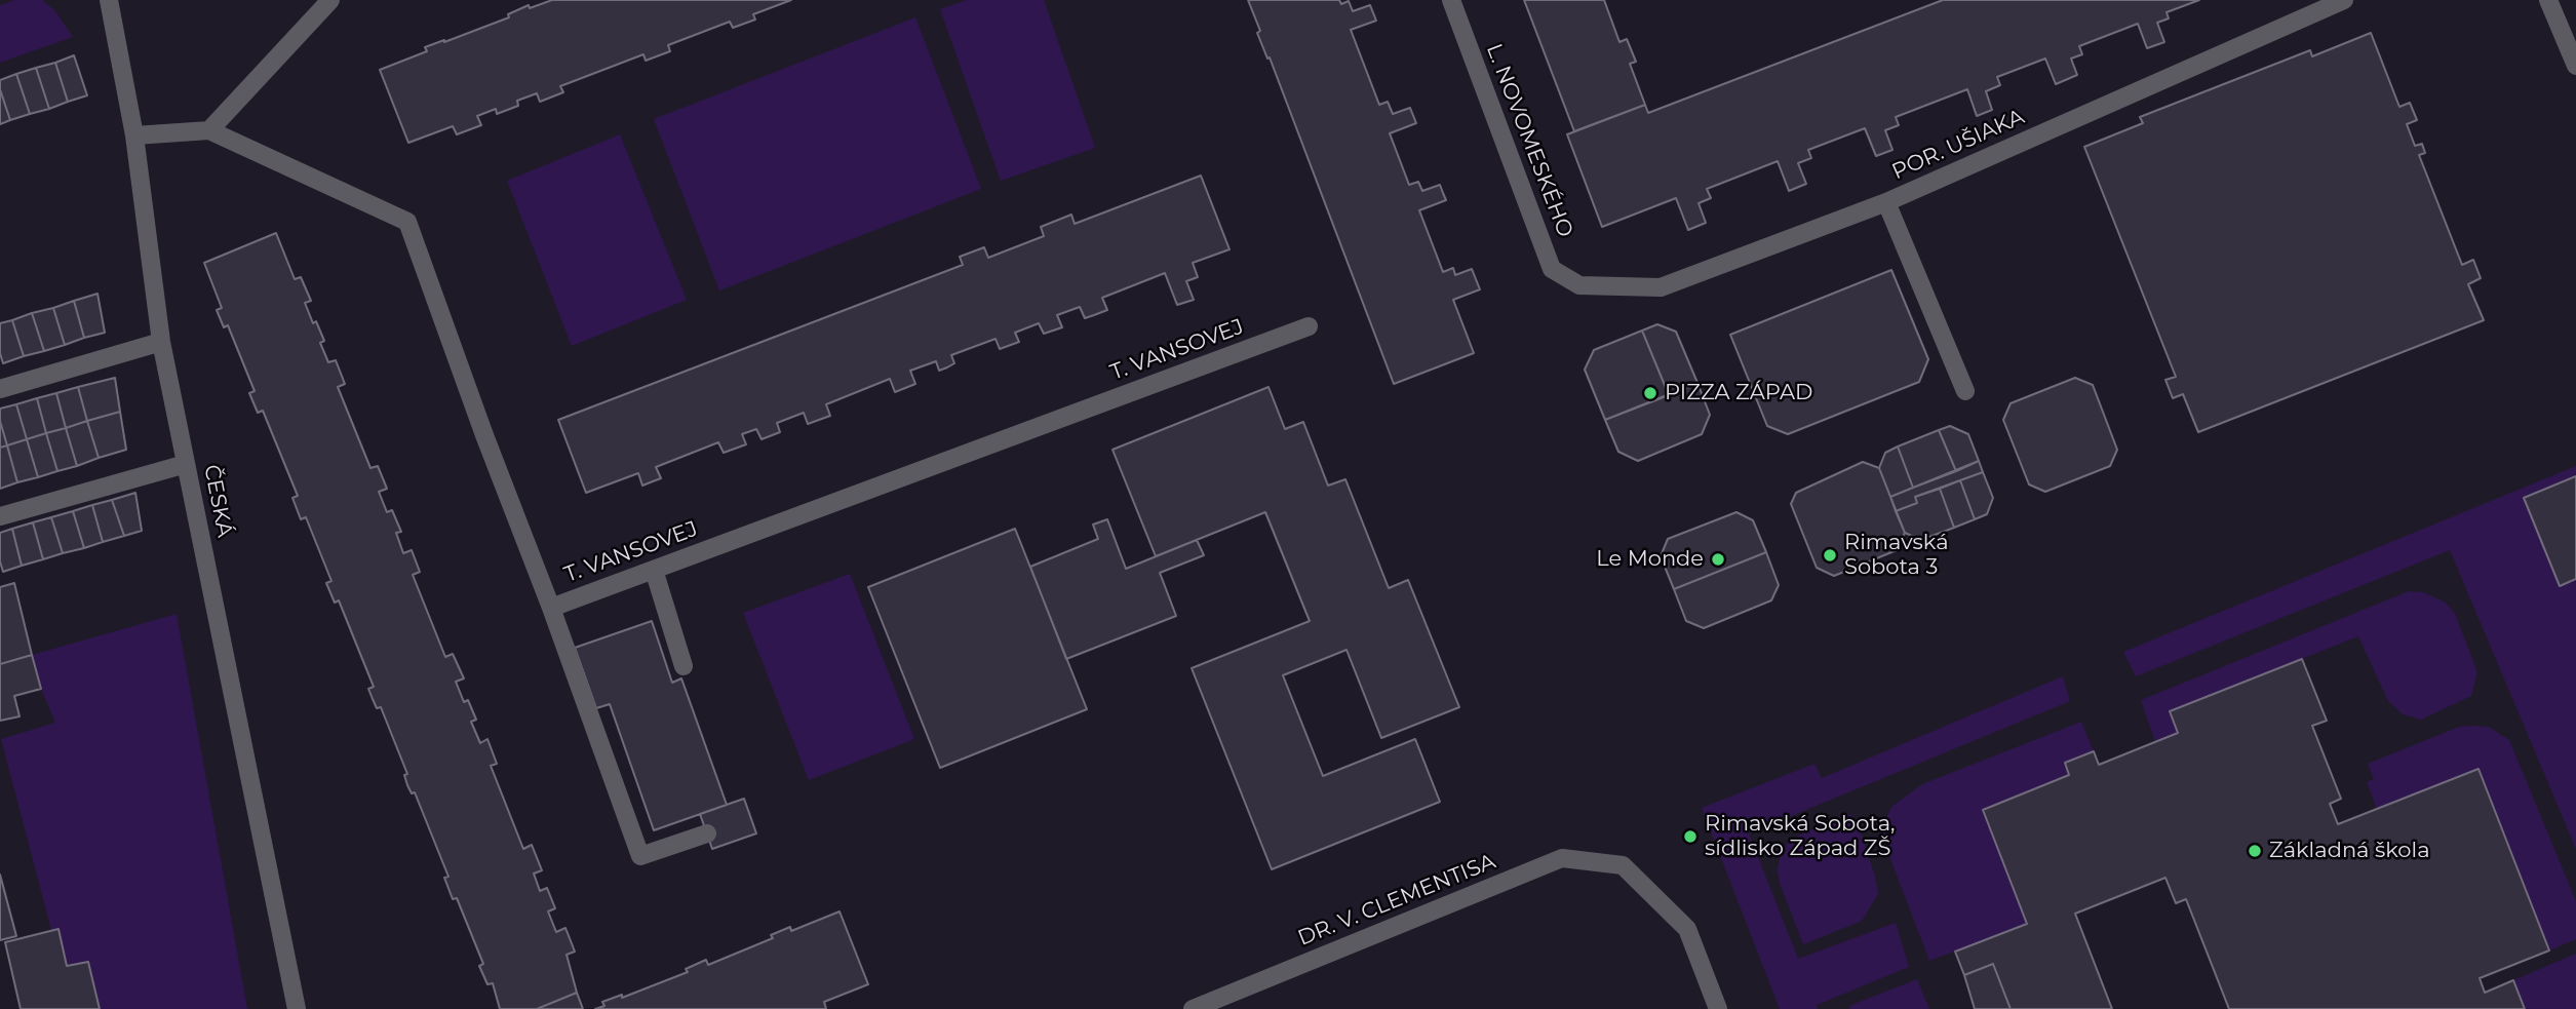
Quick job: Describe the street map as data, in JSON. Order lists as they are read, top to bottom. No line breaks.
{"streets":{"street":["L. NOVOMESKÉHO","POR. UŠIAKA","T. VANSOVEJ","ČESKÁ","DR. V. CLEMENTISA"]},"crossings":[["L. NOVOMESKÉHO","POR. UŠIAKA"],["T. VANSOVEJ","ČESKÁ"]],"places":["PIZZA ZÁPAD","Rimavská Sobota 3","Le Monde","Rimavská Sobota, sídlisko Západ ZŠ","Základná škola"]}
